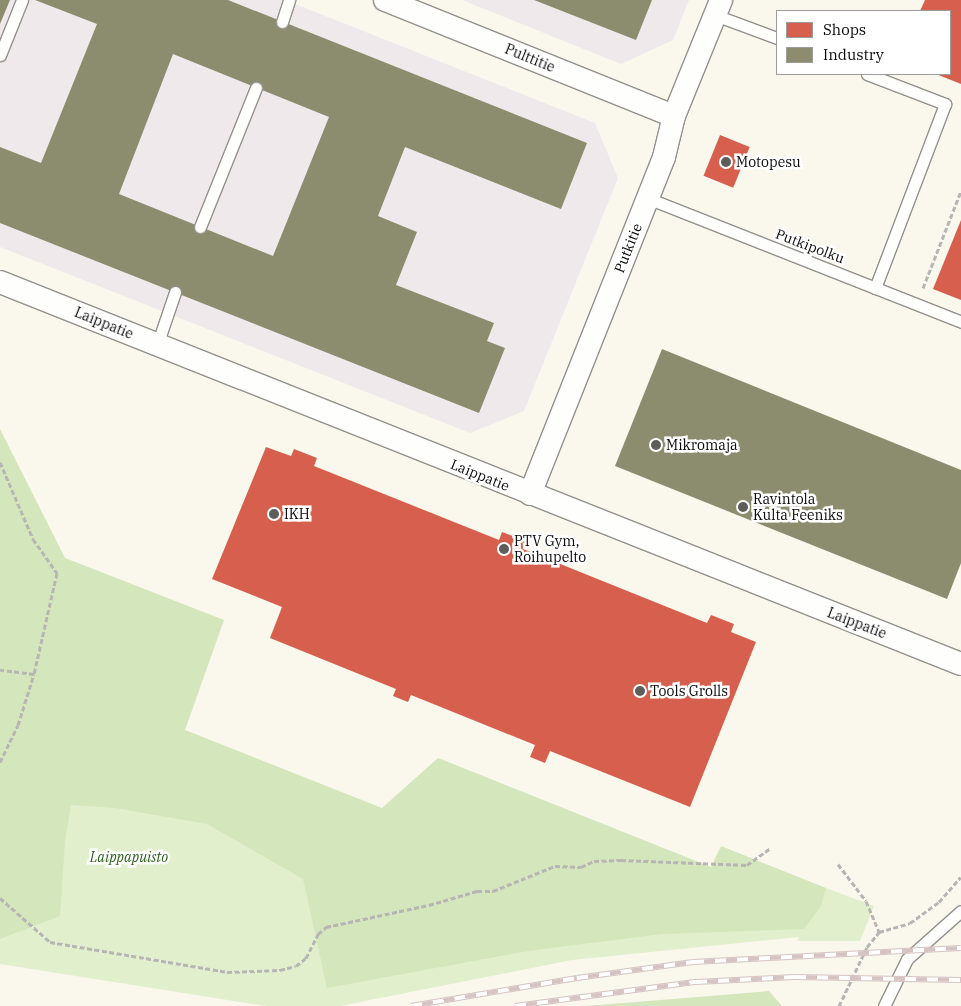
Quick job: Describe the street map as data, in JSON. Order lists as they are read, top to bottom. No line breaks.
{"streets":{"street":["Pulttitie","Putkitie","Laippatie"],"lane":["Putkipolku"]},"crossings":[["Pulttitie","Putkitie"],["Putkipolku","Putkitie"],["Putkitie","Laippatie"]],"parks":["Laippapuisto"],"places":["Motopesu","Mikromaja","Ravintola Kulta Feeniks","IKH","PTV Gym, Roihupelto","Tools Grolls"],"legend":["Shops","Industry"]}
